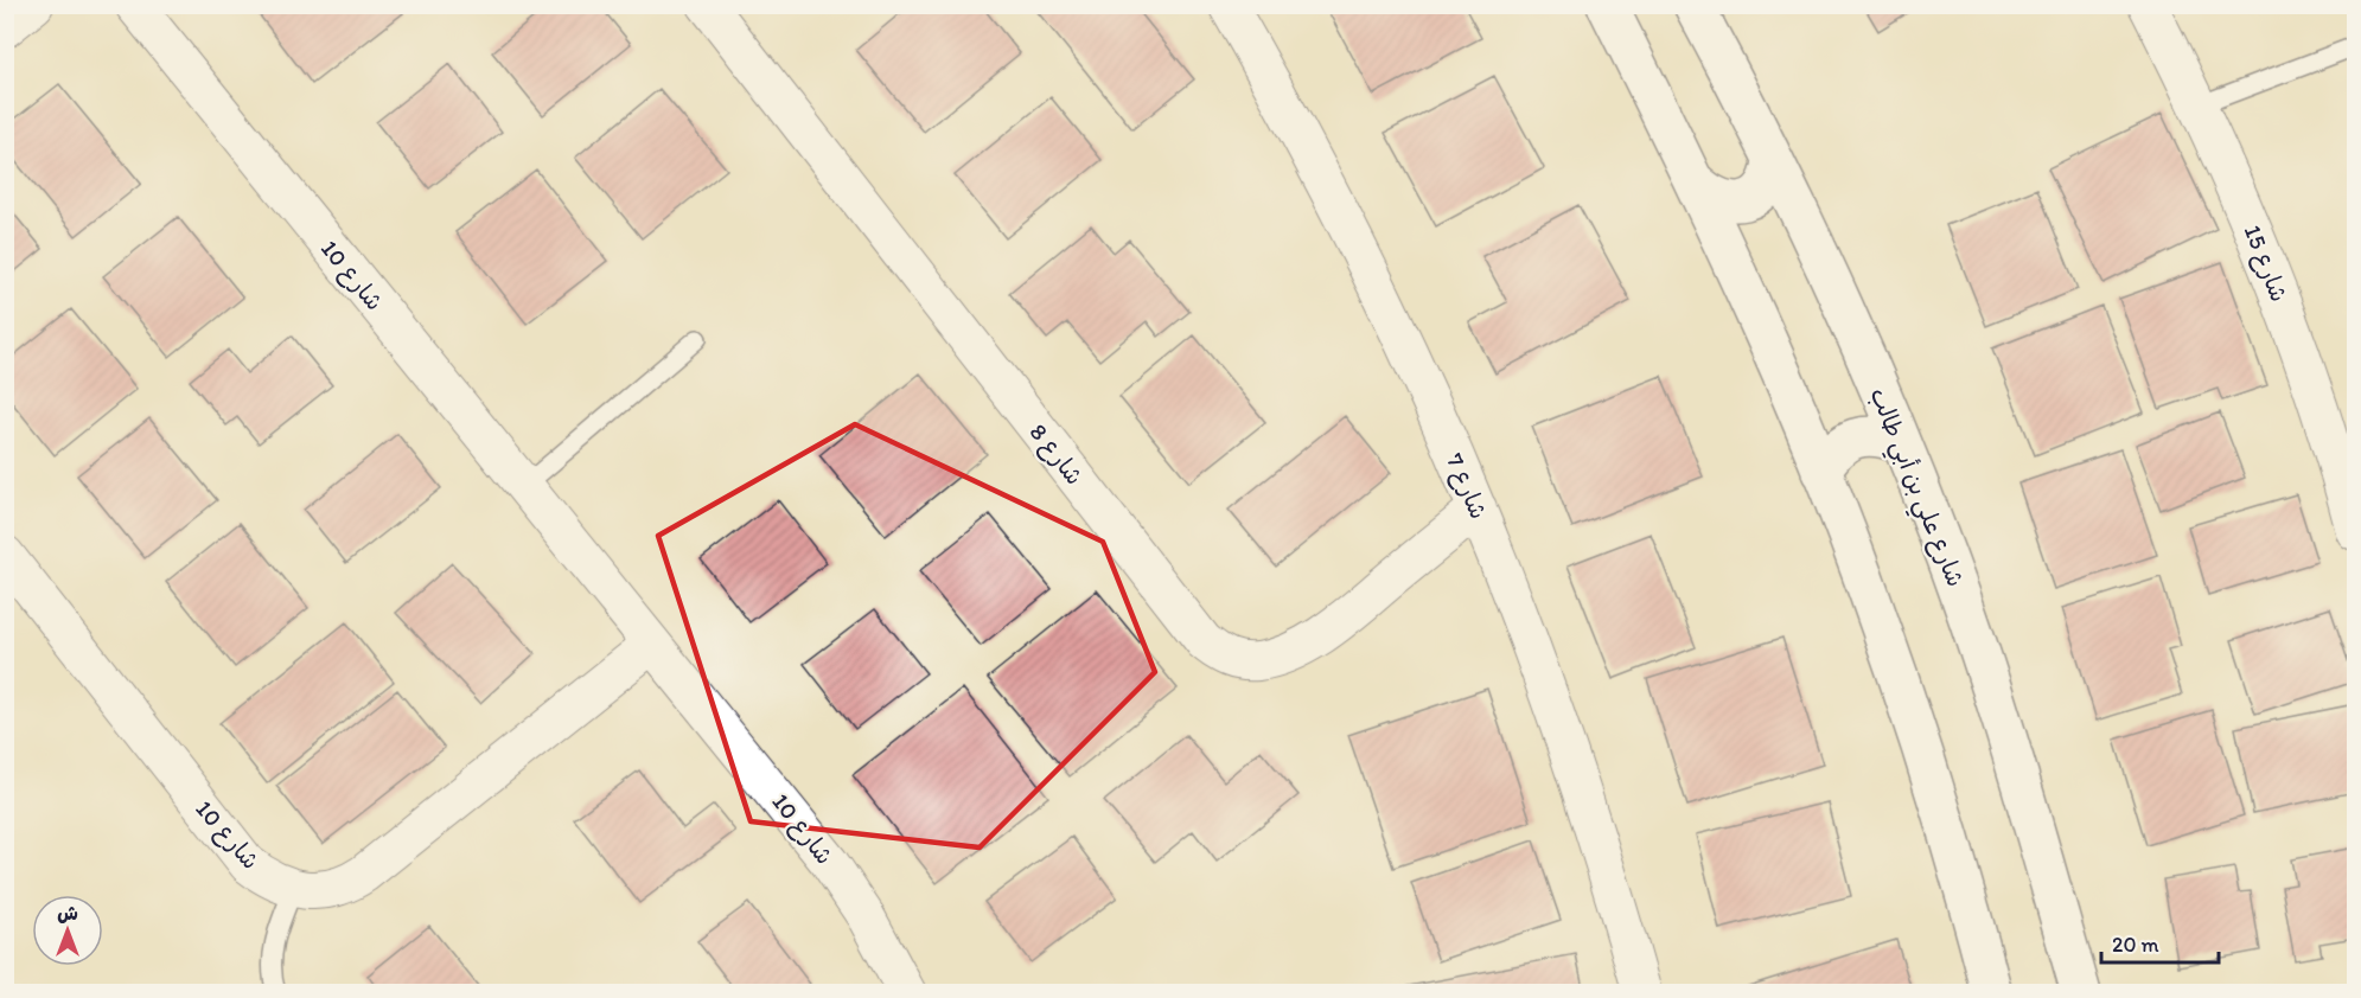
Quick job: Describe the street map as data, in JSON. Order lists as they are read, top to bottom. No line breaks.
{"streets":{"street":["شارع 15","شارع 10","شارع 8","شارع 7","شارع علي بن أبي طالب"]},"crossings":[["شارع 8","شارع 7"]],"scale_bar":"20 m","north":"top"}
